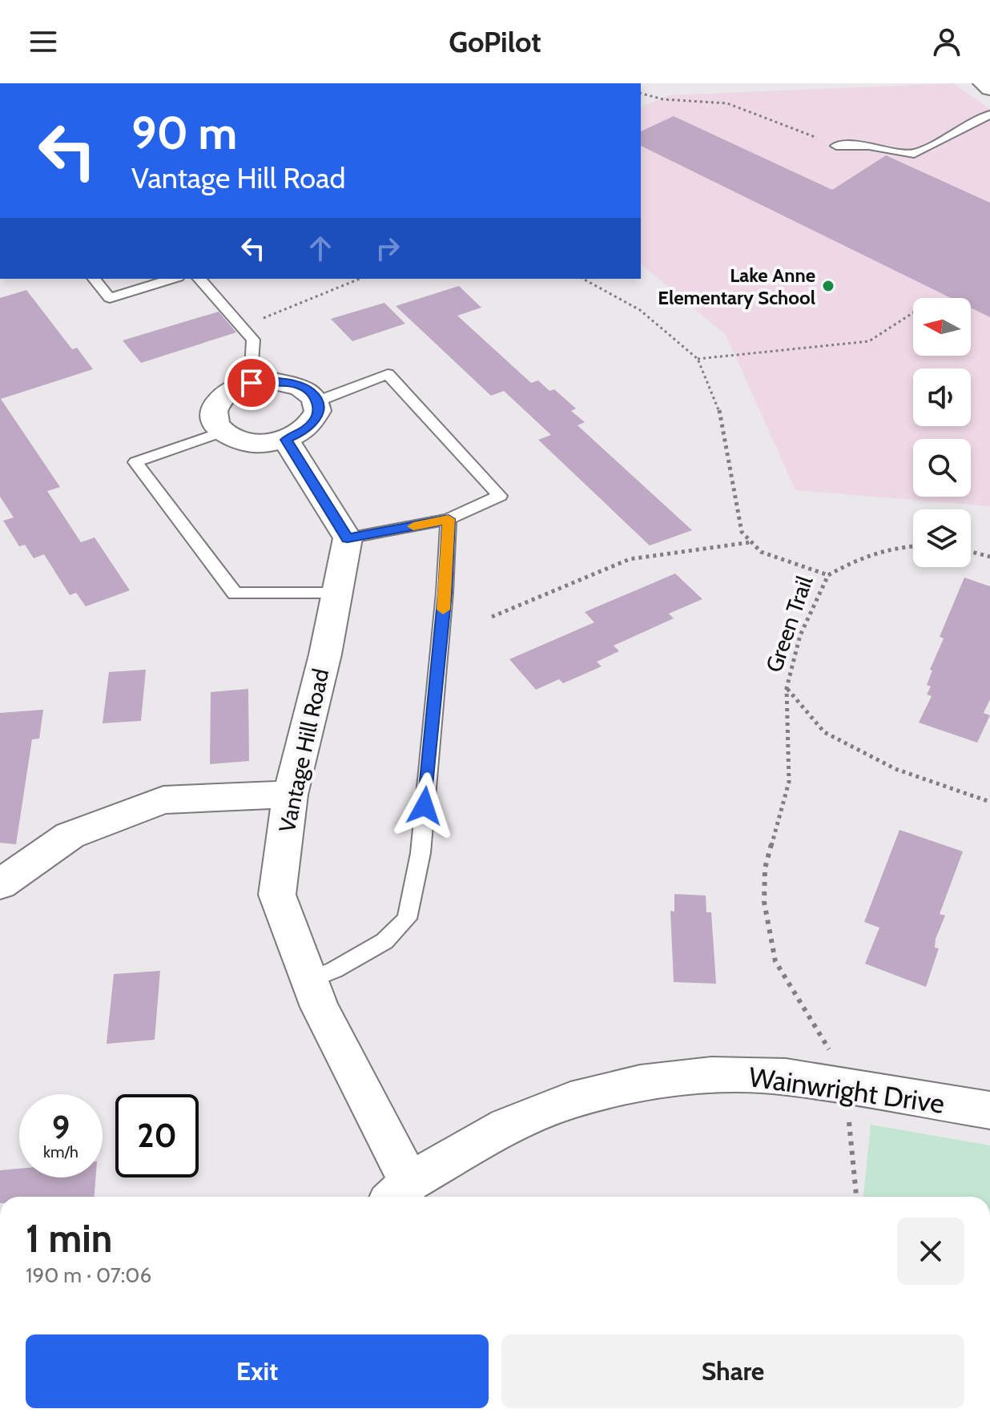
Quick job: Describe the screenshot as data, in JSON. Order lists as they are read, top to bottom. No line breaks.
{"streets":{"street":["Vantage Hill Road","Wainwright Drive"],"path":["Green Trail"]},"crossings":[["Vantage Hill Road","Wainwright Drive"]],"places":["Lake Anne Elementary School"],"north":"left","page":{"header":"GoPilot","turn":["90 m","Vantage Hill Road"],"speed":"9 km/h","limit":"20","heading":["1 min","190 m · 07:06"],"buttons":["Exit","Share"]}}
